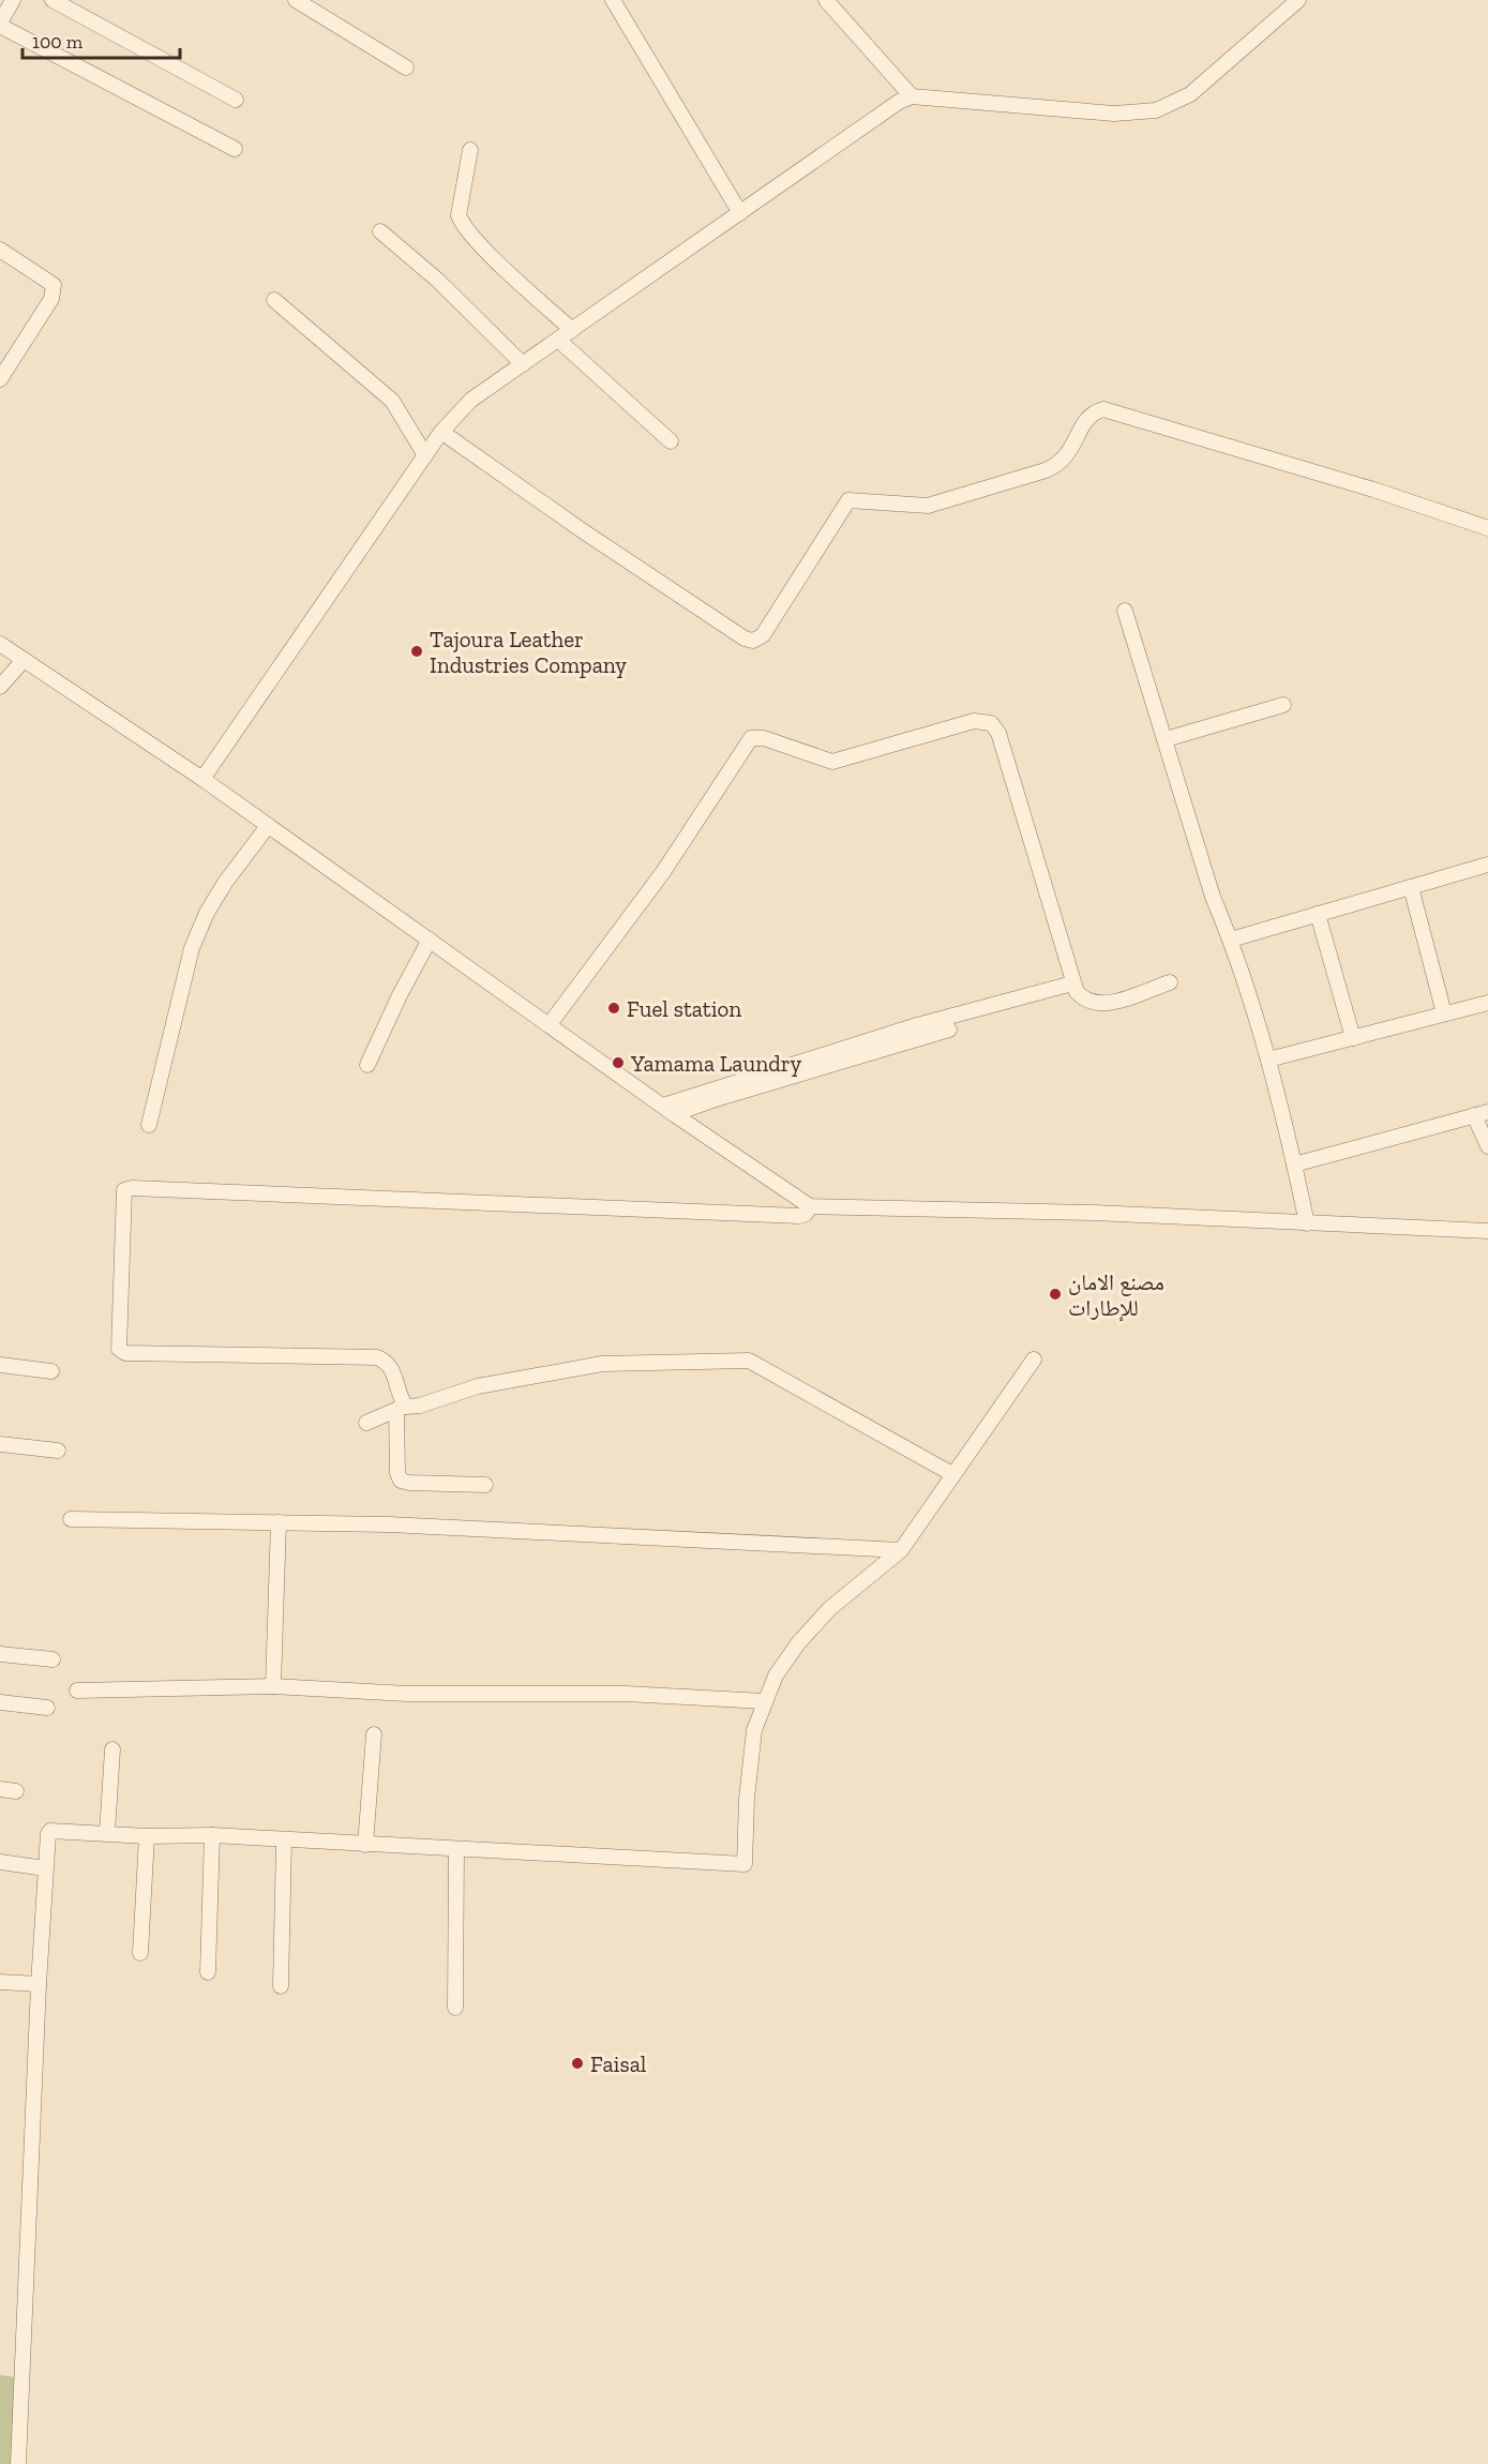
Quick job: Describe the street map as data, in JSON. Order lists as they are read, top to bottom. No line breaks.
{"places":["Tajoura Leather Industries Company","Fuel station","Yamama Laundry","مصنع الامان للإطارات","Faisal"],"scale_bar":"100 m"}
